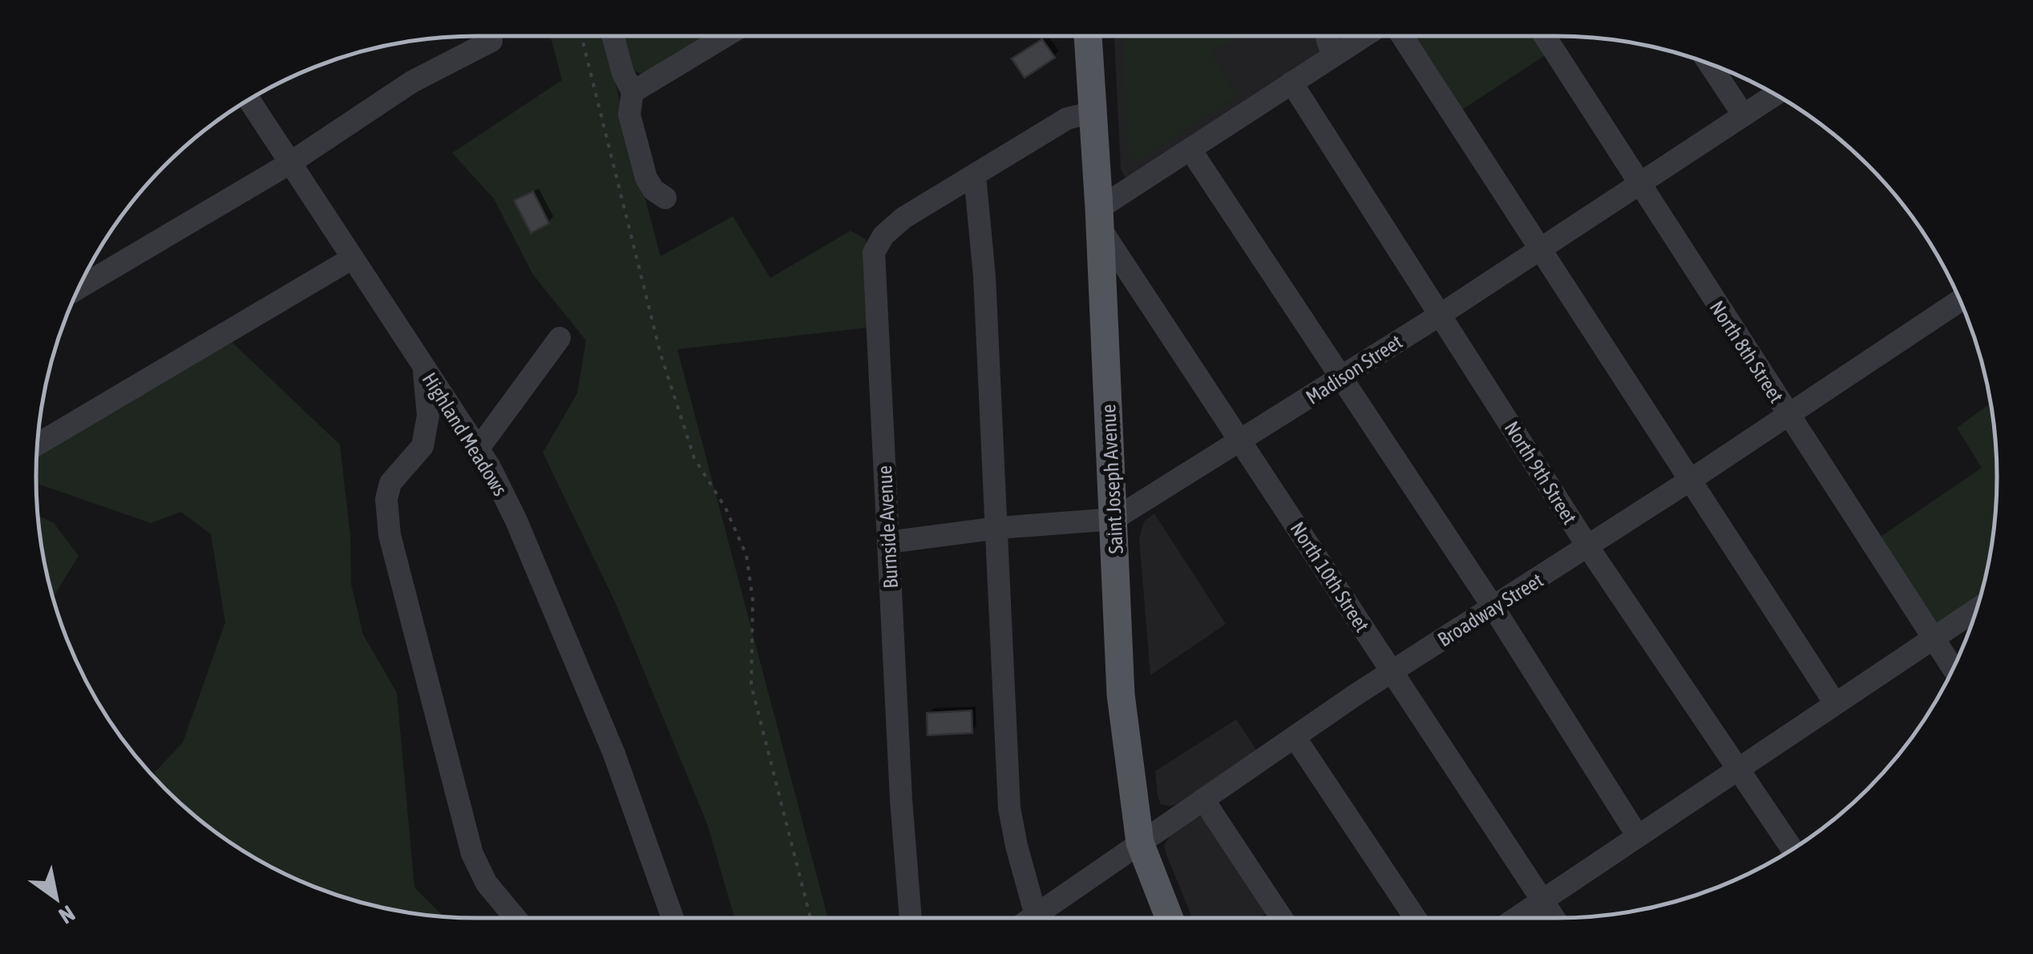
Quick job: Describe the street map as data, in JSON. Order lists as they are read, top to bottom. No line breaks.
{"streets":{"main road":["Saint Joseph Avenue"],"street":["North 8th Street","Madison Street","Highland Meadows","North 9th Street","Burnside Avenue","North 10th Street","Broadway Street"]},"crossings":[["North 8th Street","Madison Street"],["North 8th Street","Broadway Street"],["Madison Street","North 9th Street"],["Madison Street","Saint Joseph Avenue"],["Madison Street","Burnside Avenue"],["Madison Street","North 10th Street"],["North 9th Street","Broadway Street"],["Saint Joseph Avenue","Burnside Avenue"],["Saint Joseph Avenue","North 10th Street"],["Saint Joseph Avenue","Broadway Street"],["North 10th Street","Broadway Street"]],"north":"bottom right"}
